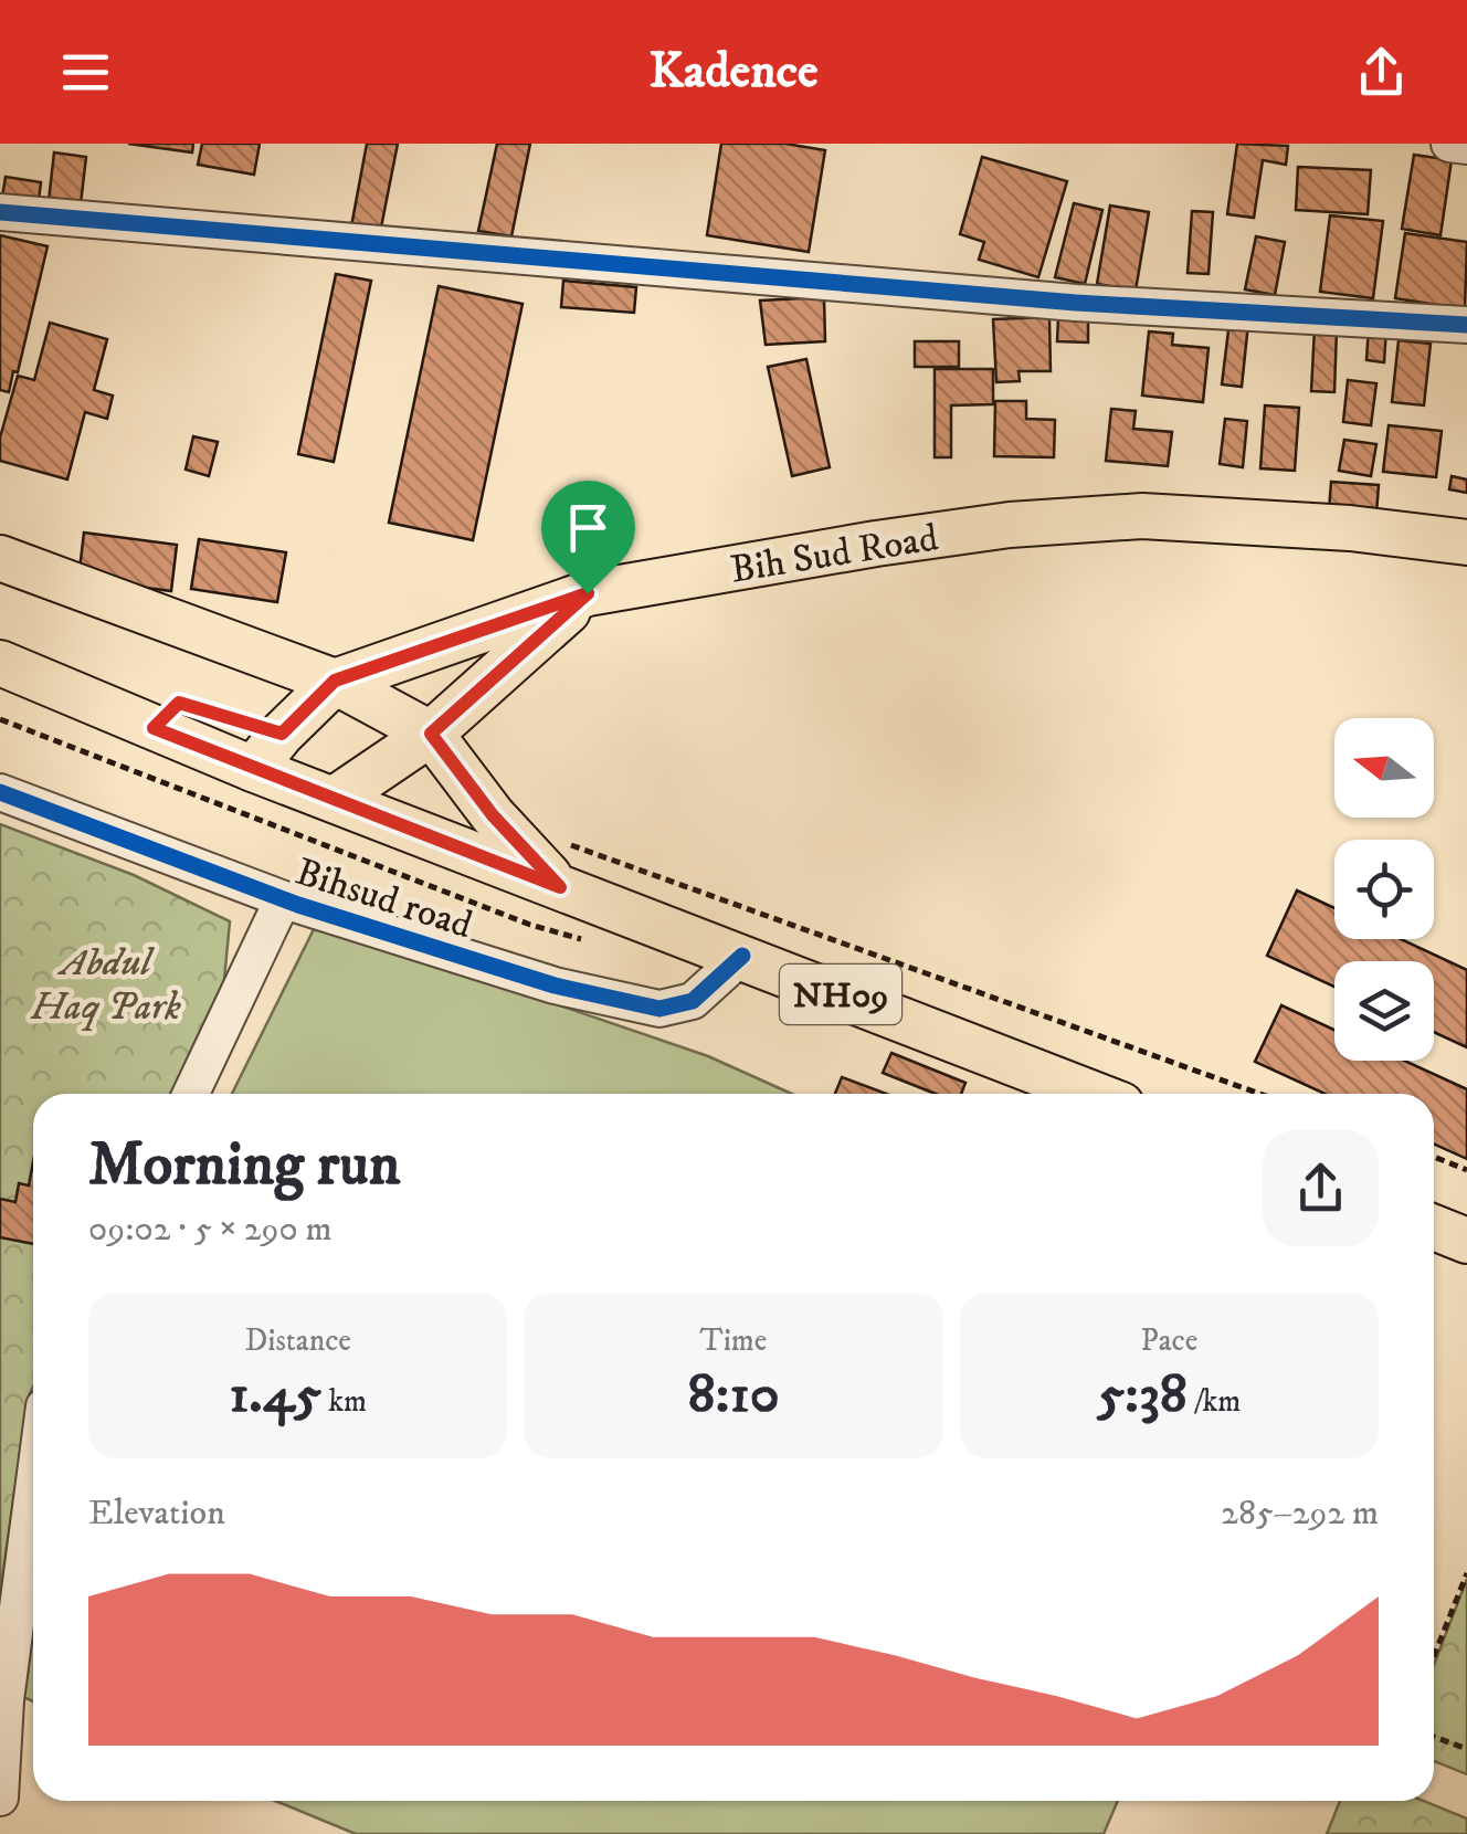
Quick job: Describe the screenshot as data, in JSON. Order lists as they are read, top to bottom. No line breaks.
{"streets":{"main road":["Bih Sud Road","NH09"],"street":["Bihsud road"]},"crossings":[["Bih Sud Road","NH09"],["Bihsud road","NH09"]],"parks":["Abdul Haq Park"],"north":"left","page":{"header":"Kadence","heading":["Morning run","09:02 · 5 × 290 m"],"stats":[["Distance","1.45 km"],["Time","8:10"],["Pace","5:38 /km"]],"chart":["Elevation","285–292 m"]}}
